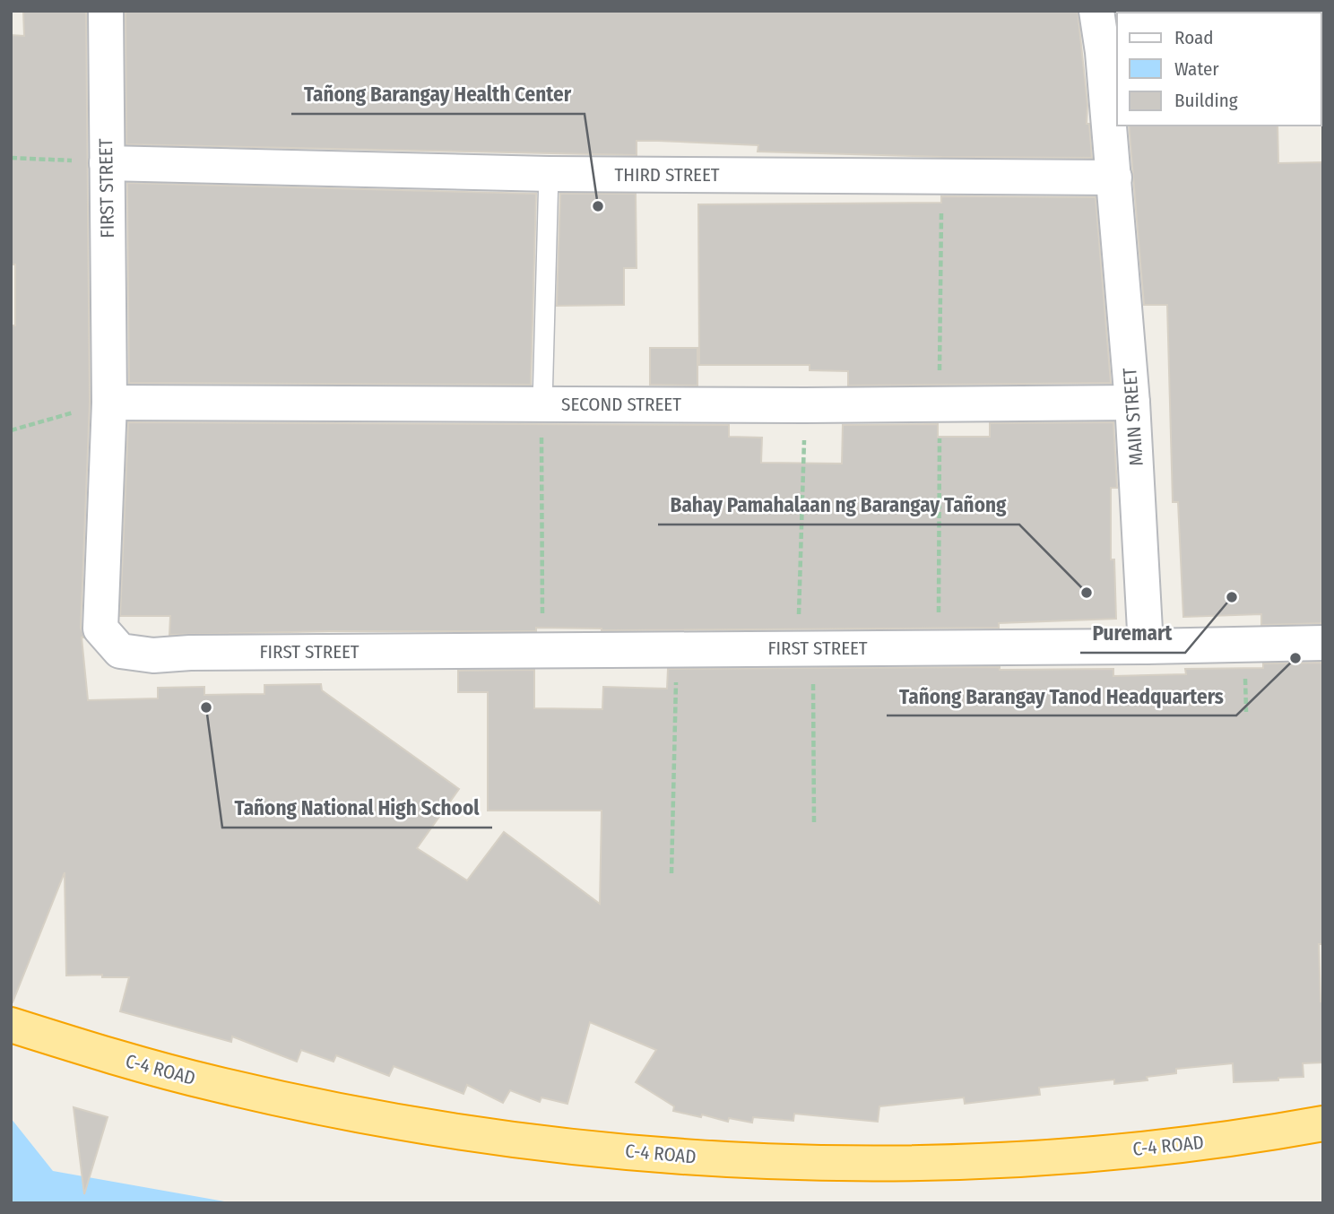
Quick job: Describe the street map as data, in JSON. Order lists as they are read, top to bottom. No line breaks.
{"streets":{"highway":["C-4 ROAD"],"street":["THIRD STREET","FIRST STREET","SECOND STREET","MAIN STREET"]},"crossings":[["THIRD STREET","FIRST STREET"],["THIRD STREET","MAIN STREET"],["FIRST STREET","SECOND STREET"],["FIRST STREET","MAIN STREET"],["SECOND STREET","MAIN STREET"]],"places":["Tañong Barangay Health Center","Bahay Pamahalaan ng Barangay Tañong","Puremart","Tañong Barangay Tanod Headquarters","Tañong National High School"],"legend":["Road","Water","Building"]}
